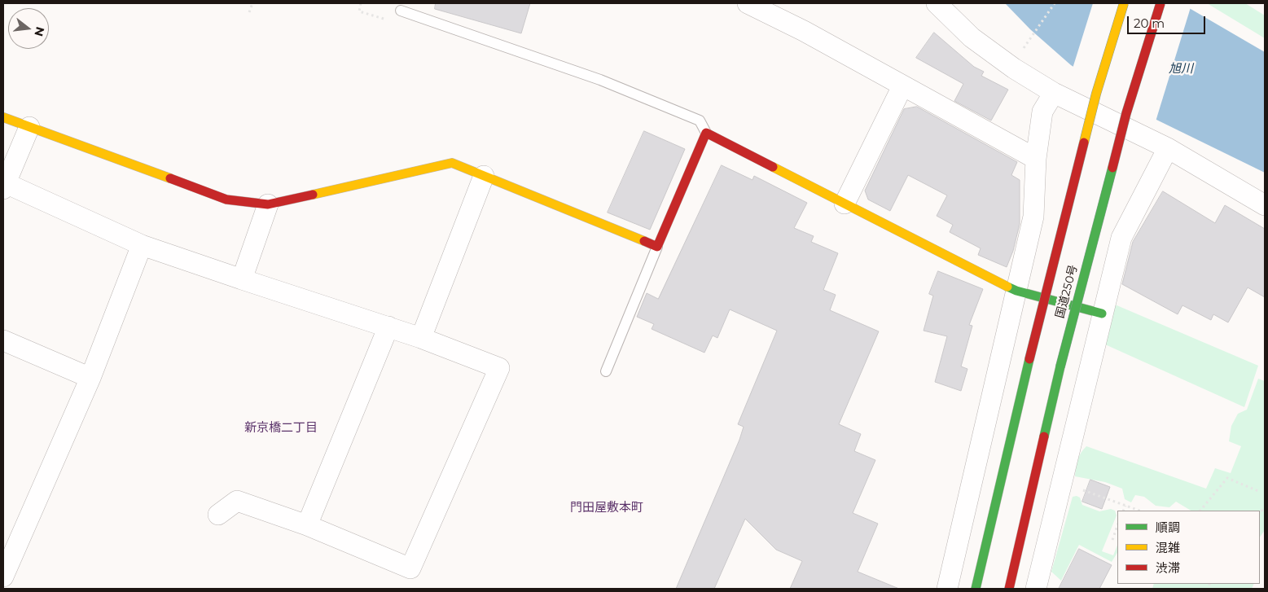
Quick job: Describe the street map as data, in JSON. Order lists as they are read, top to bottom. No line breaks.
{"streets":{"main road":["国道250号"]},"districts":["新京橋二丁目","門田屋敷本町"],"water":["旭川"],"legend":["順調","混雑","渋滞"],"scale_bar":"20 m","north":"right"}
